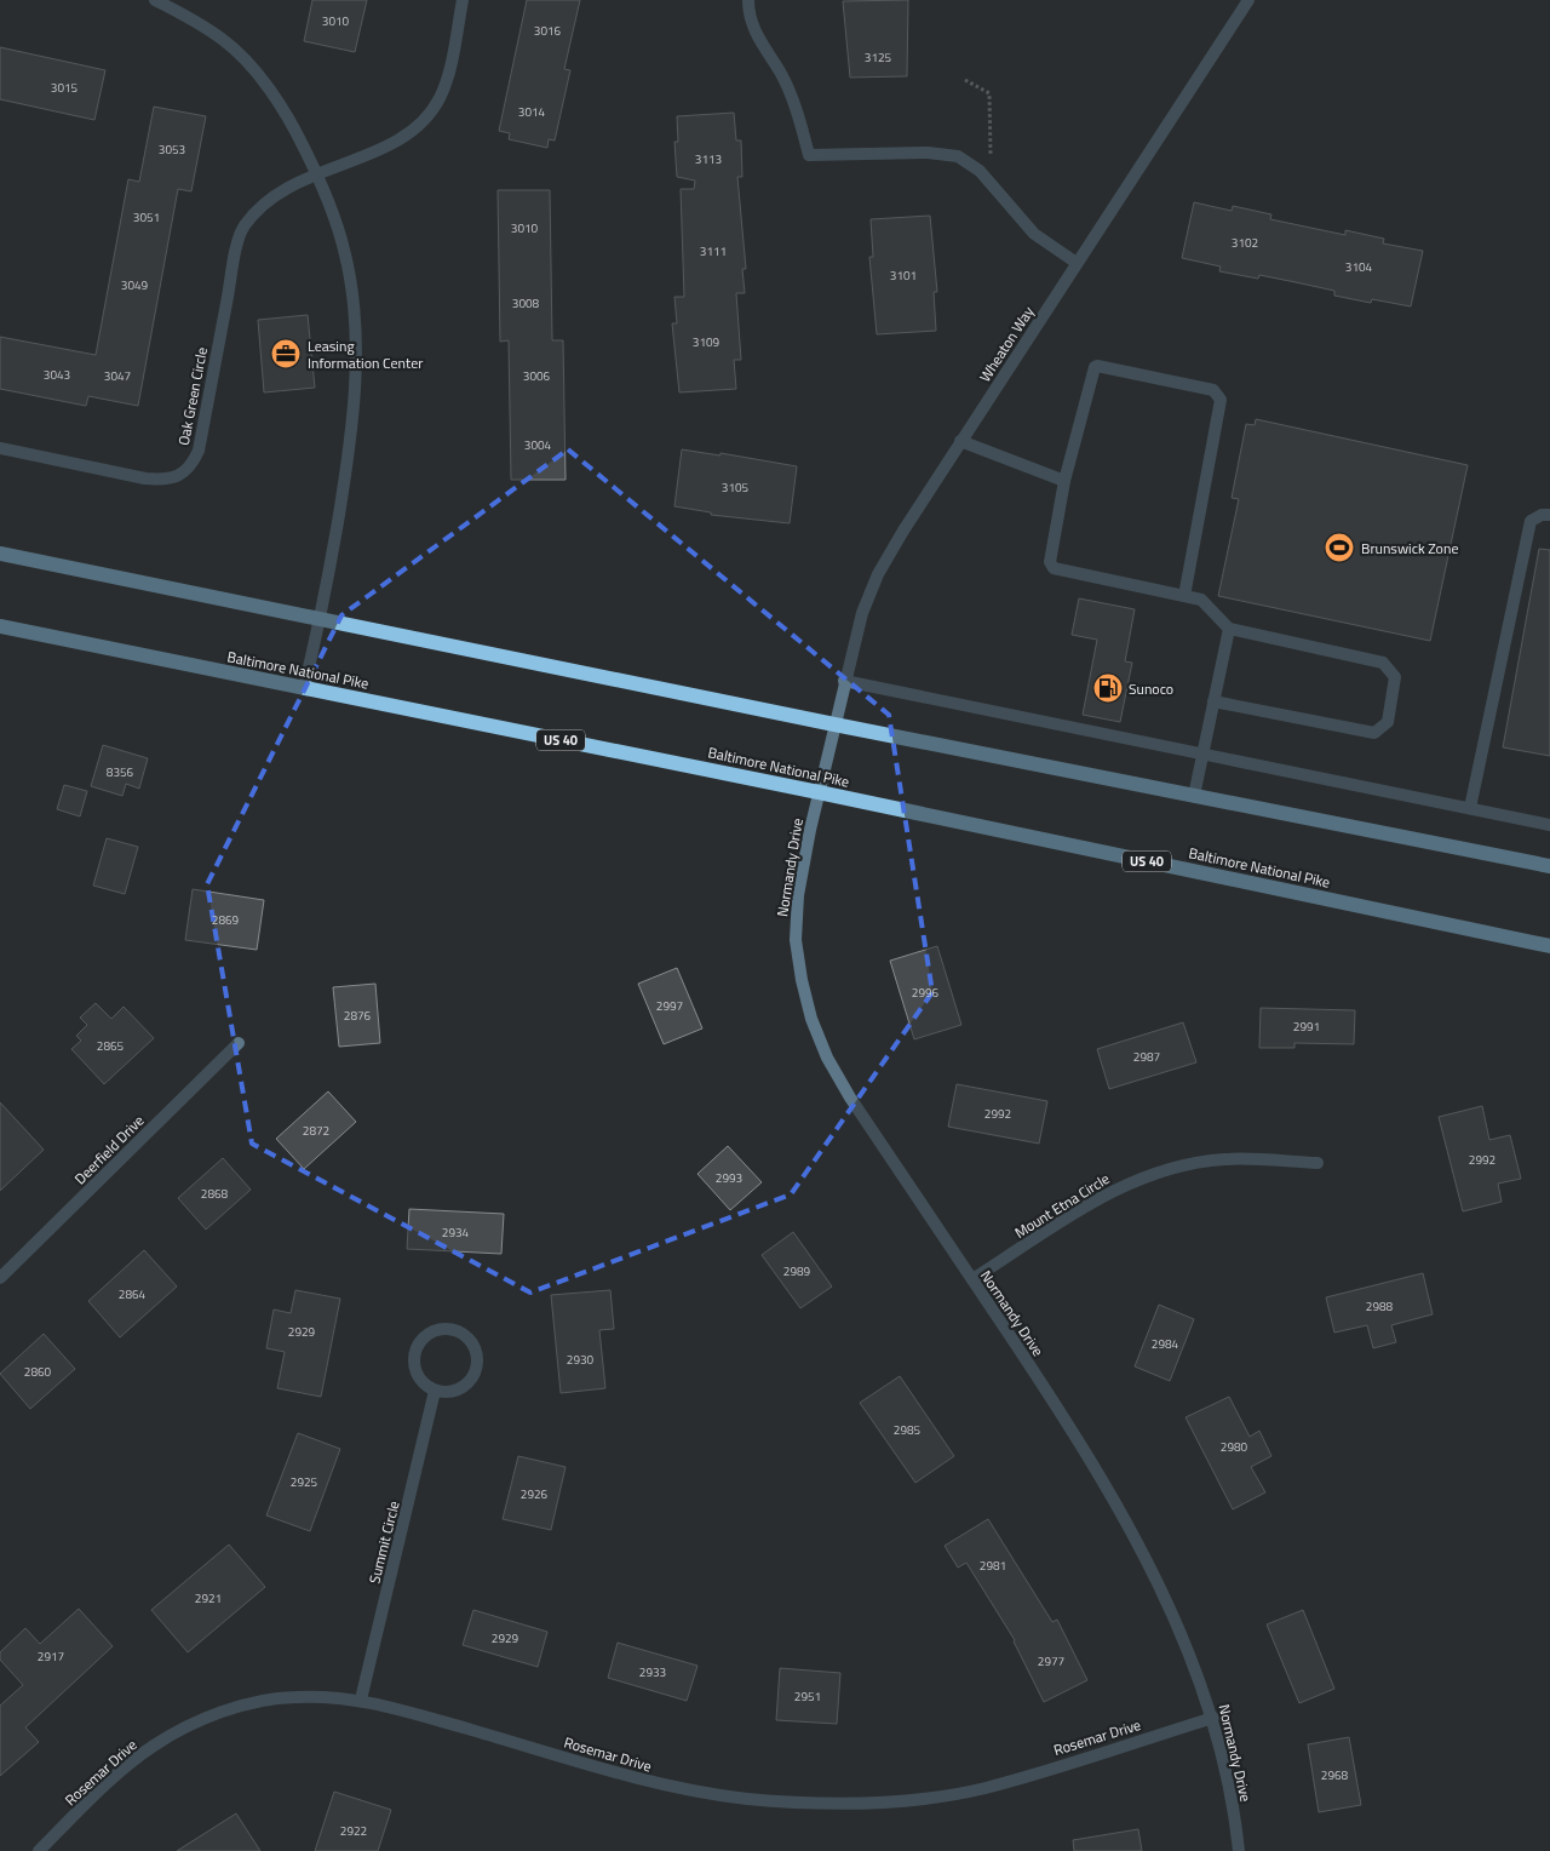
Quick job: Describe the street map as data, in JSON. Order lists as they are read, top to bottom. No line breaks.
{"streets":{"main road":["Baltimore National Pike","US 40"],"street":["Wheaton Way","Oak Green Circle","Normandy Drive","Deerfield Drive","Mount Etna Circle","Summit Circle","Rosemar Drive"]},"crossings":[["Wheaton Way","Normandy Drive"],["Baltimore National Pike","Normandy Drive"],["Normandy Drive","Mount Etna Circle"],["Normandy Drive","Rosemar Drive"],["Summit Circle","Rosemar Drive"]],"places":{"office":["Leasing Information Center"],"sports":["Brunswick Zone"],"fuel station":["Sunoco"]},"house_numbers":["3010","3016","3125","3015","3014","3053","3113","3051","3010","3102","3111","3104","3101","3049","3008","3109","3043","3047","3006","3004","3105","8356","2869","2996","2997","2876","2991","2865","2987","2992","2872","2992","2993","2868","2934","2989","2864","2988","2929","2984","2930","2860","2985","2980","2925","2926","2981","2921","2929","2917","2977","2933","2951","2968","2922"]}
